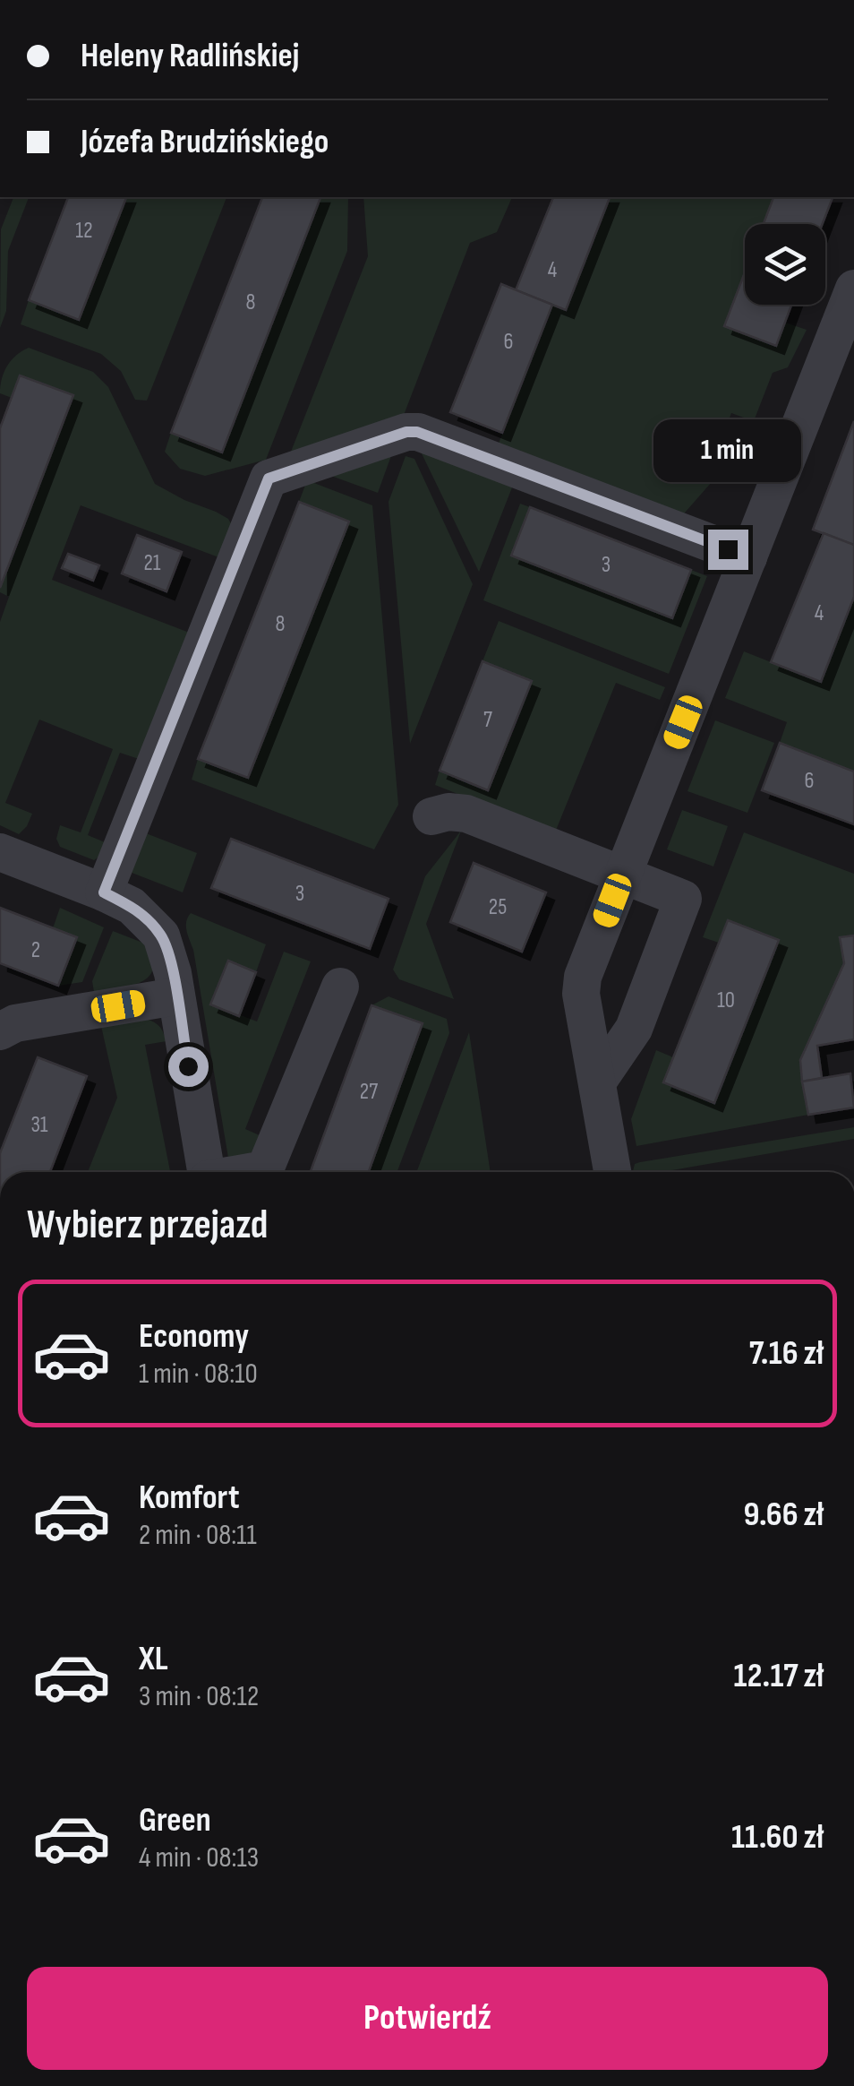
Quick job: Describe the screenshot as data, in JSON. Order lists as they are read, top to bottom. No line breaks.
{"house_numbers":["12","4","8","6","21","3","4","8","7","6","3","25","2","10","27","31"],"page":{"banner":["Heleny Radlińskiej","Józefa Brudzińskiego"],"bubble":"1 min","heading":"Wybierz przejazd","list":[{"name":"Economy","note":"1 min · 08:10","value":"7.16 zł"},{"name":"Komfort","note":"2 min · 08:11","value":"9.66 zł"},{"name":"XL","note":"3 min · 08:12","value":"12.17 zł"},{"name":"Green","note":"4 min · 08:13","value":"11.60 zł"}],"buttons":"Potwierdź"}}
